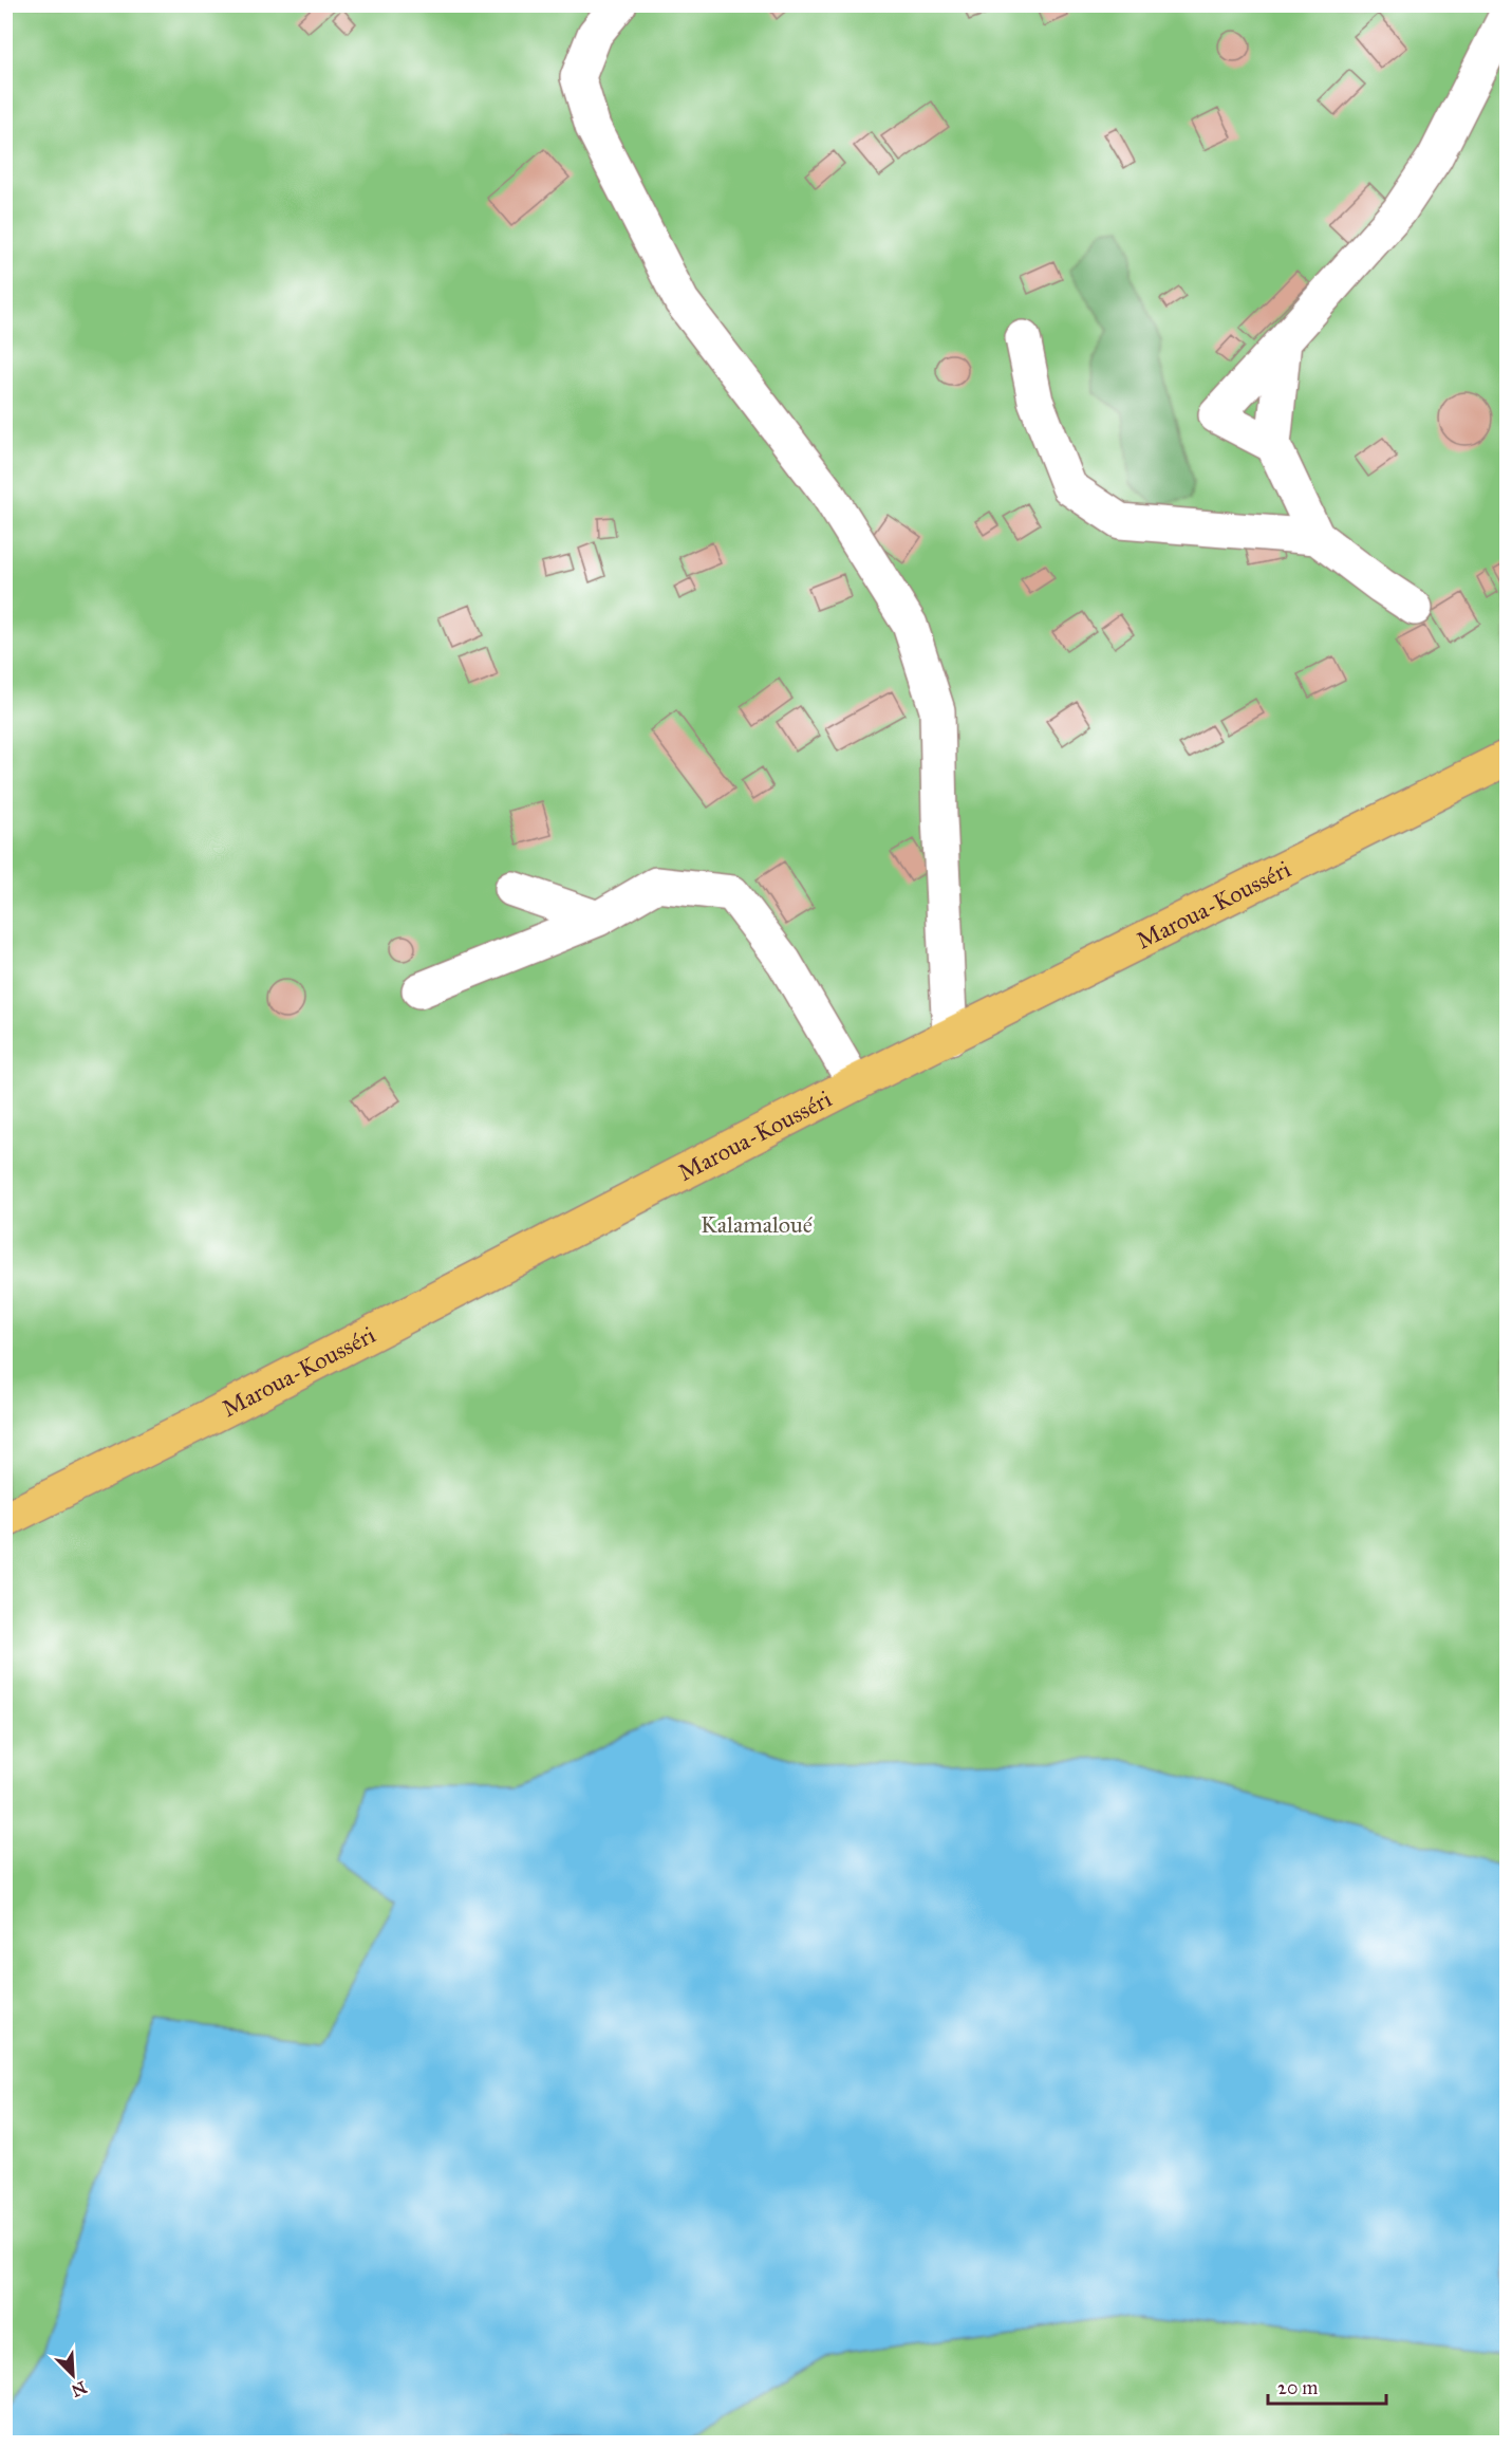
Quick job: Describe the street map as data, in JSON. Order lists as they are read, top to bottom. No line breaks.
{"streets":{"highway":["Maroua-Kousséri"]},"parks":["Kalamaloué"],"scale_bar":"20 m","north":"bottom right"}
